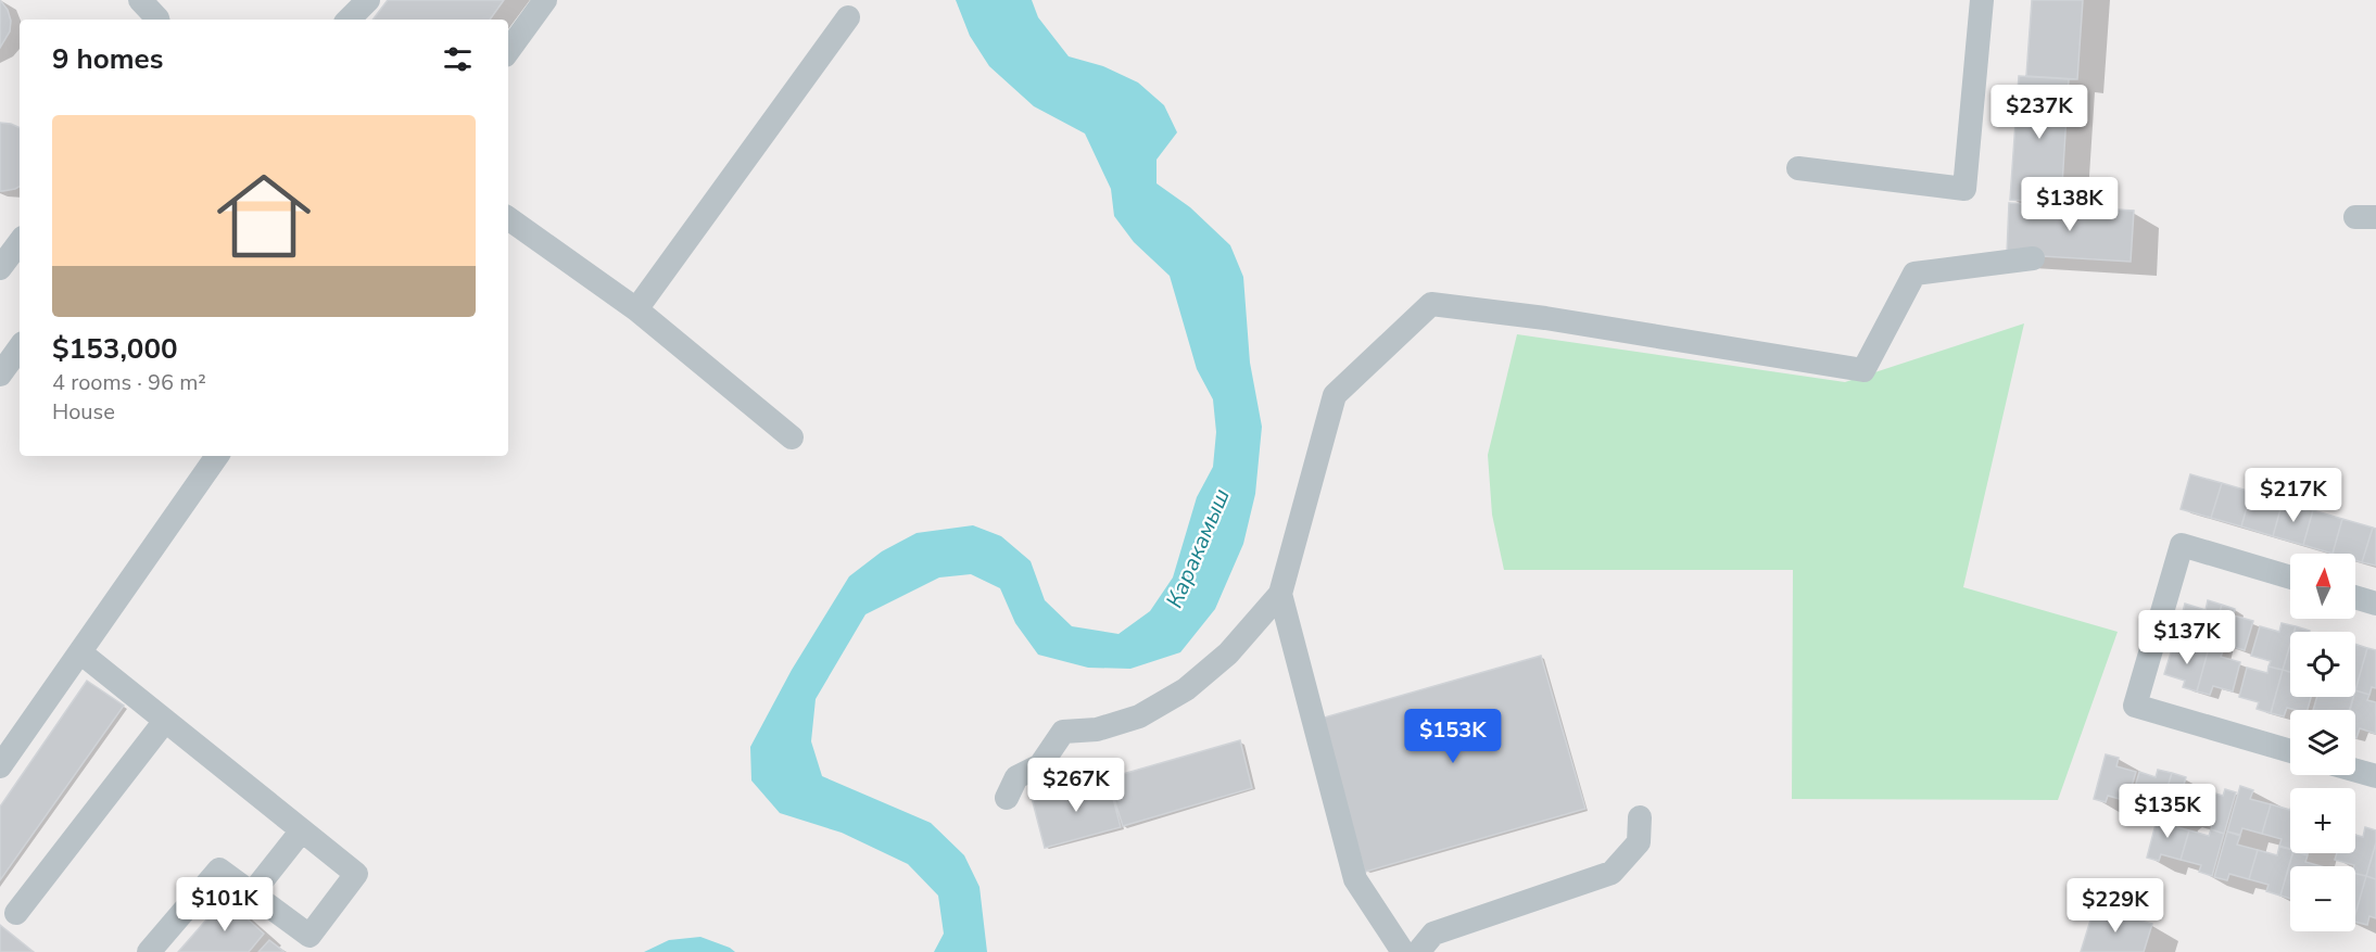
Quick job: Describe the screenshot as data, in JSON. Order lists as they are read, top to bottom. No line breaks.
{"water":["Каракамыш"],"north":"top","page":{"heading":"9 homes","price":["$237K","$138K","$217K","$137K","$153K","$267K","$135K","$101K","$229K"],"list":[{"name":"$153,000","note":"4 rooms · 96 m² · House"}],"map_buttons":["+","−"]}}
